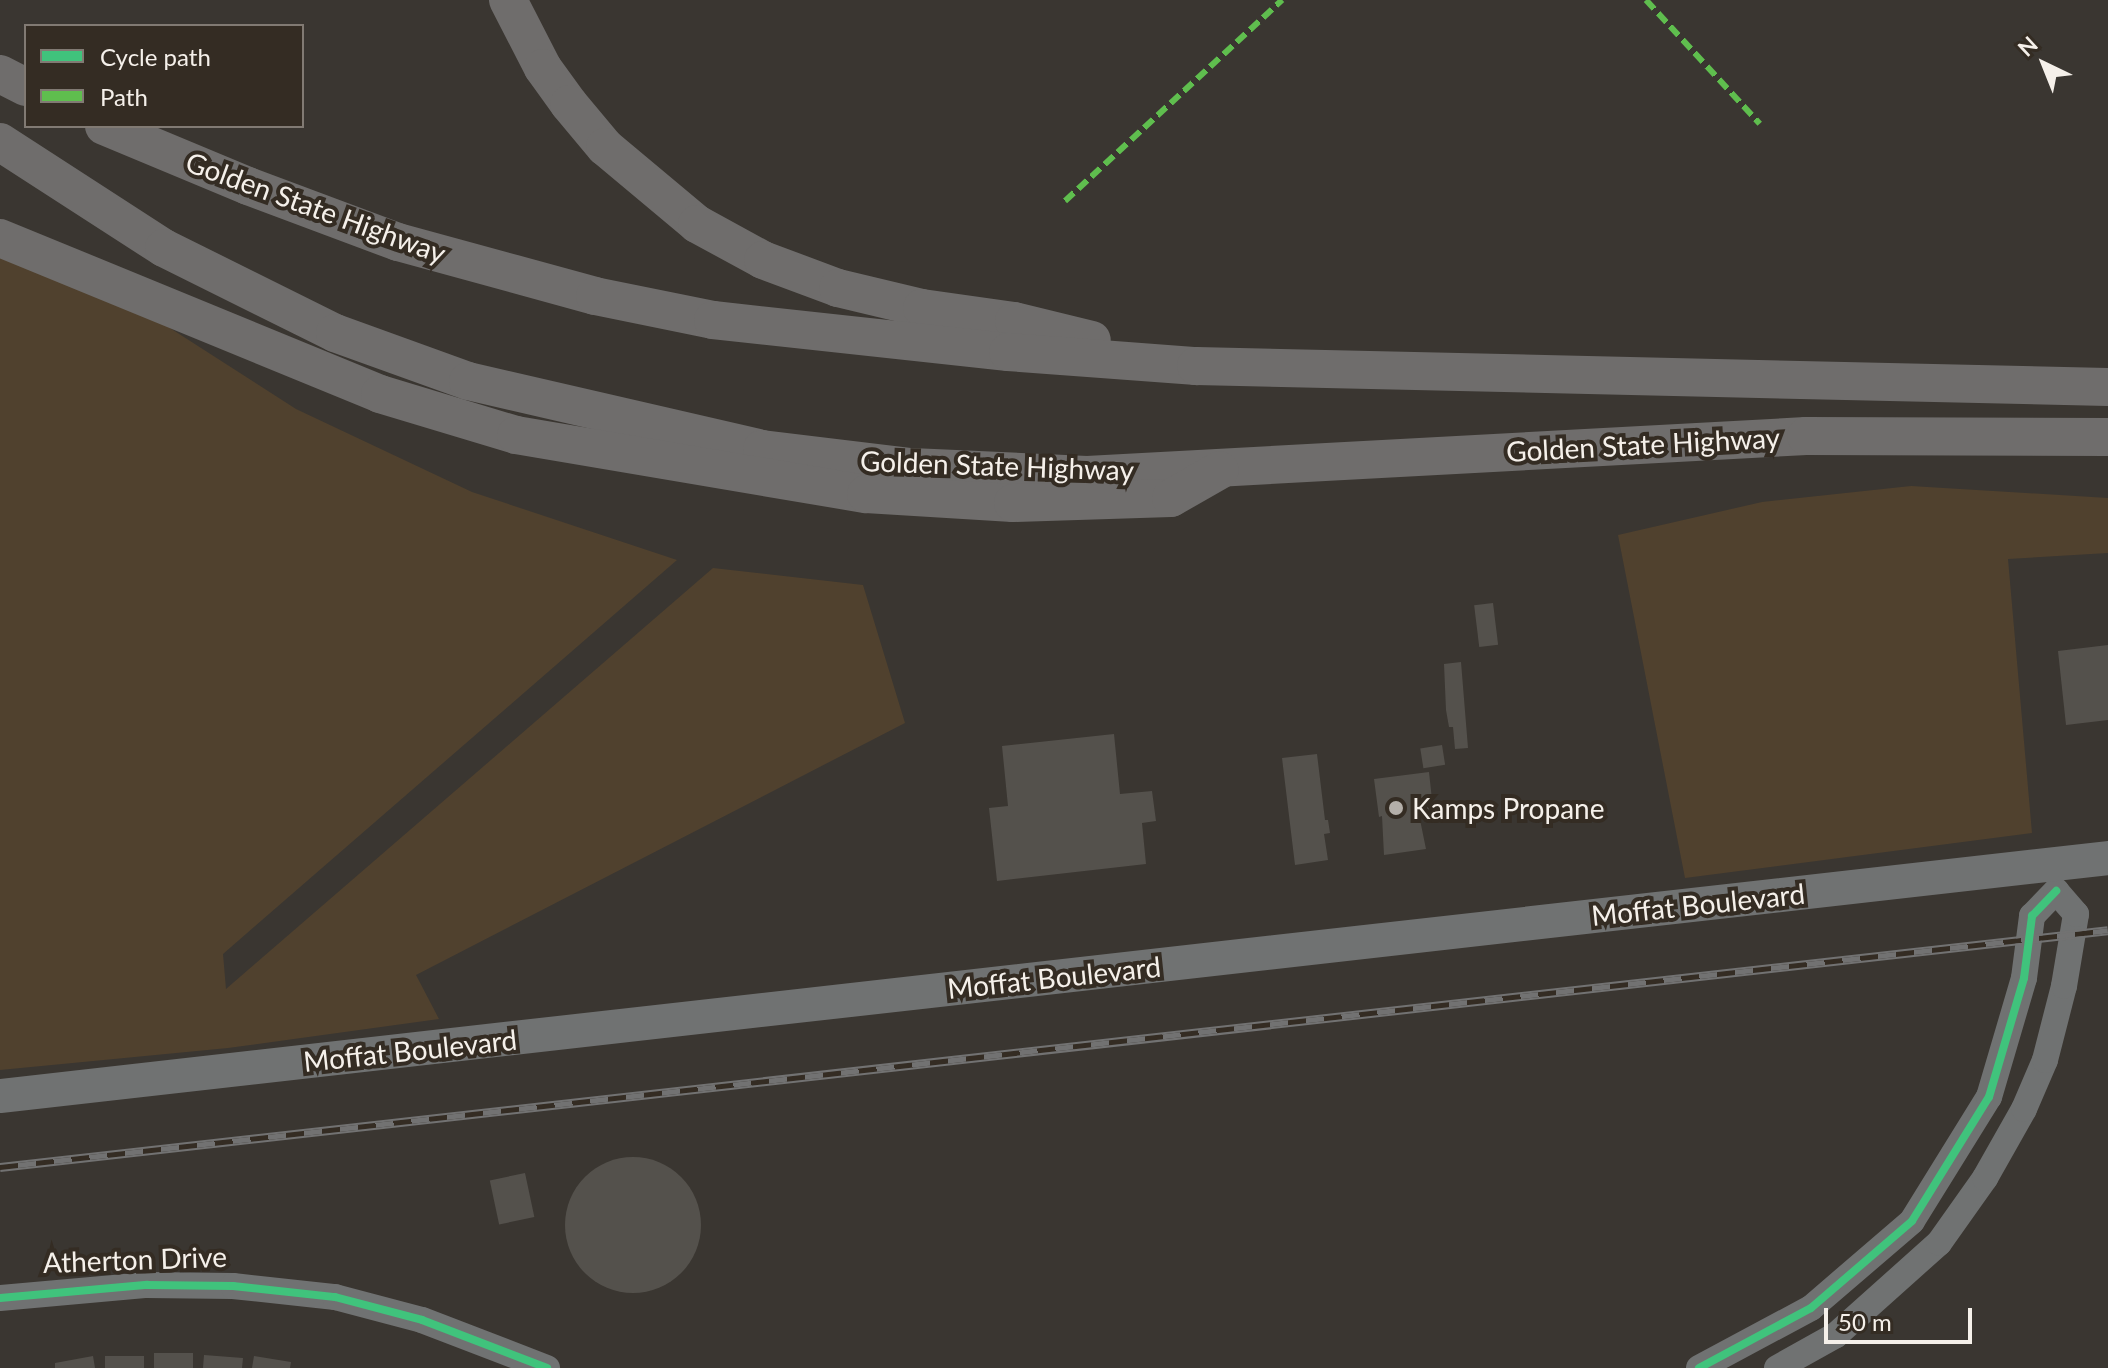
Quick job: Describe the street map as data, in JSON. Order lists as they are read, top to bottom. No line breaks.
{"streets":{"highway":["Golden State Highway"],"main road":["Moffat Boulevard"],"street":["Atherton Drive"]},"places":["Kamps Propane"],"legend":["Cycle path","Path"],"scale_bar":"50 m","north":"top left"}
